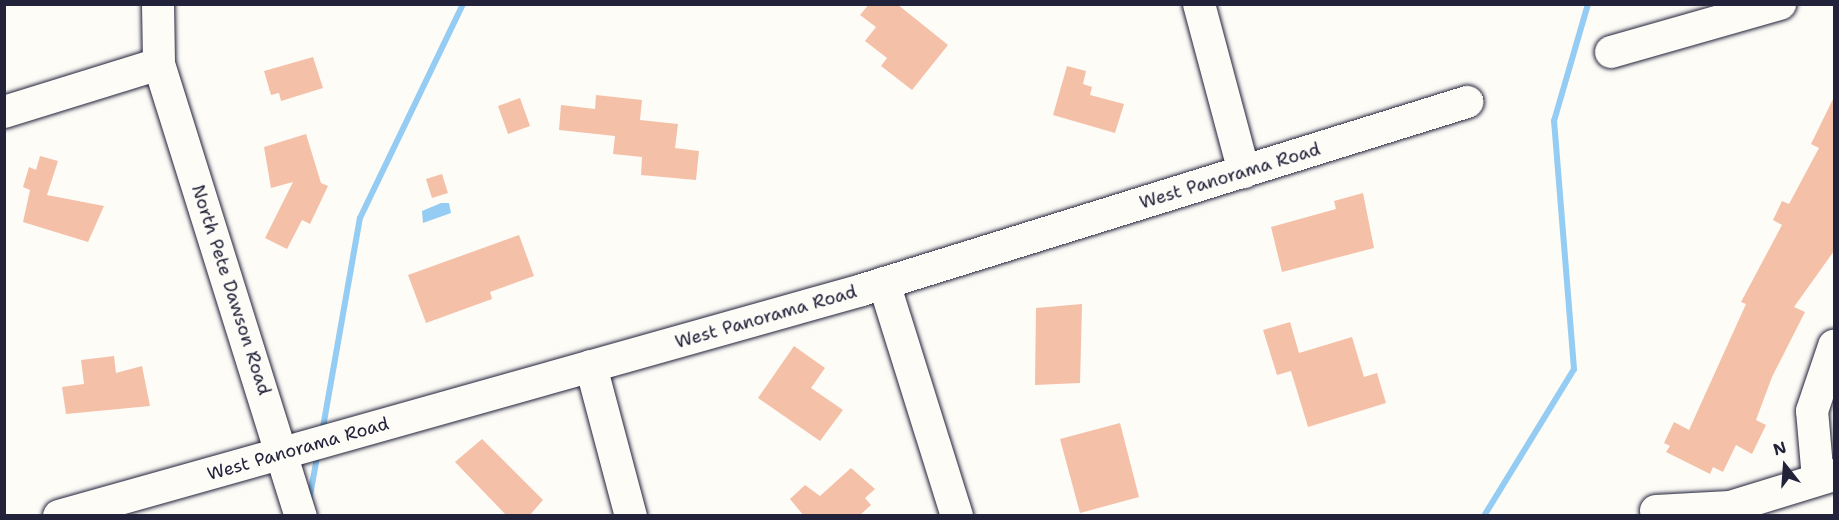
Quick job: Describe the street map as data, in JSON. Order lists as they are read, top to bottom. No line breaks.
{"streets":{"street":["West Panorama Road","North Pete Dawson Road"]},"crossings":[["West Panorama Road","North Pete Dawson Road"]],"north":"top"}
